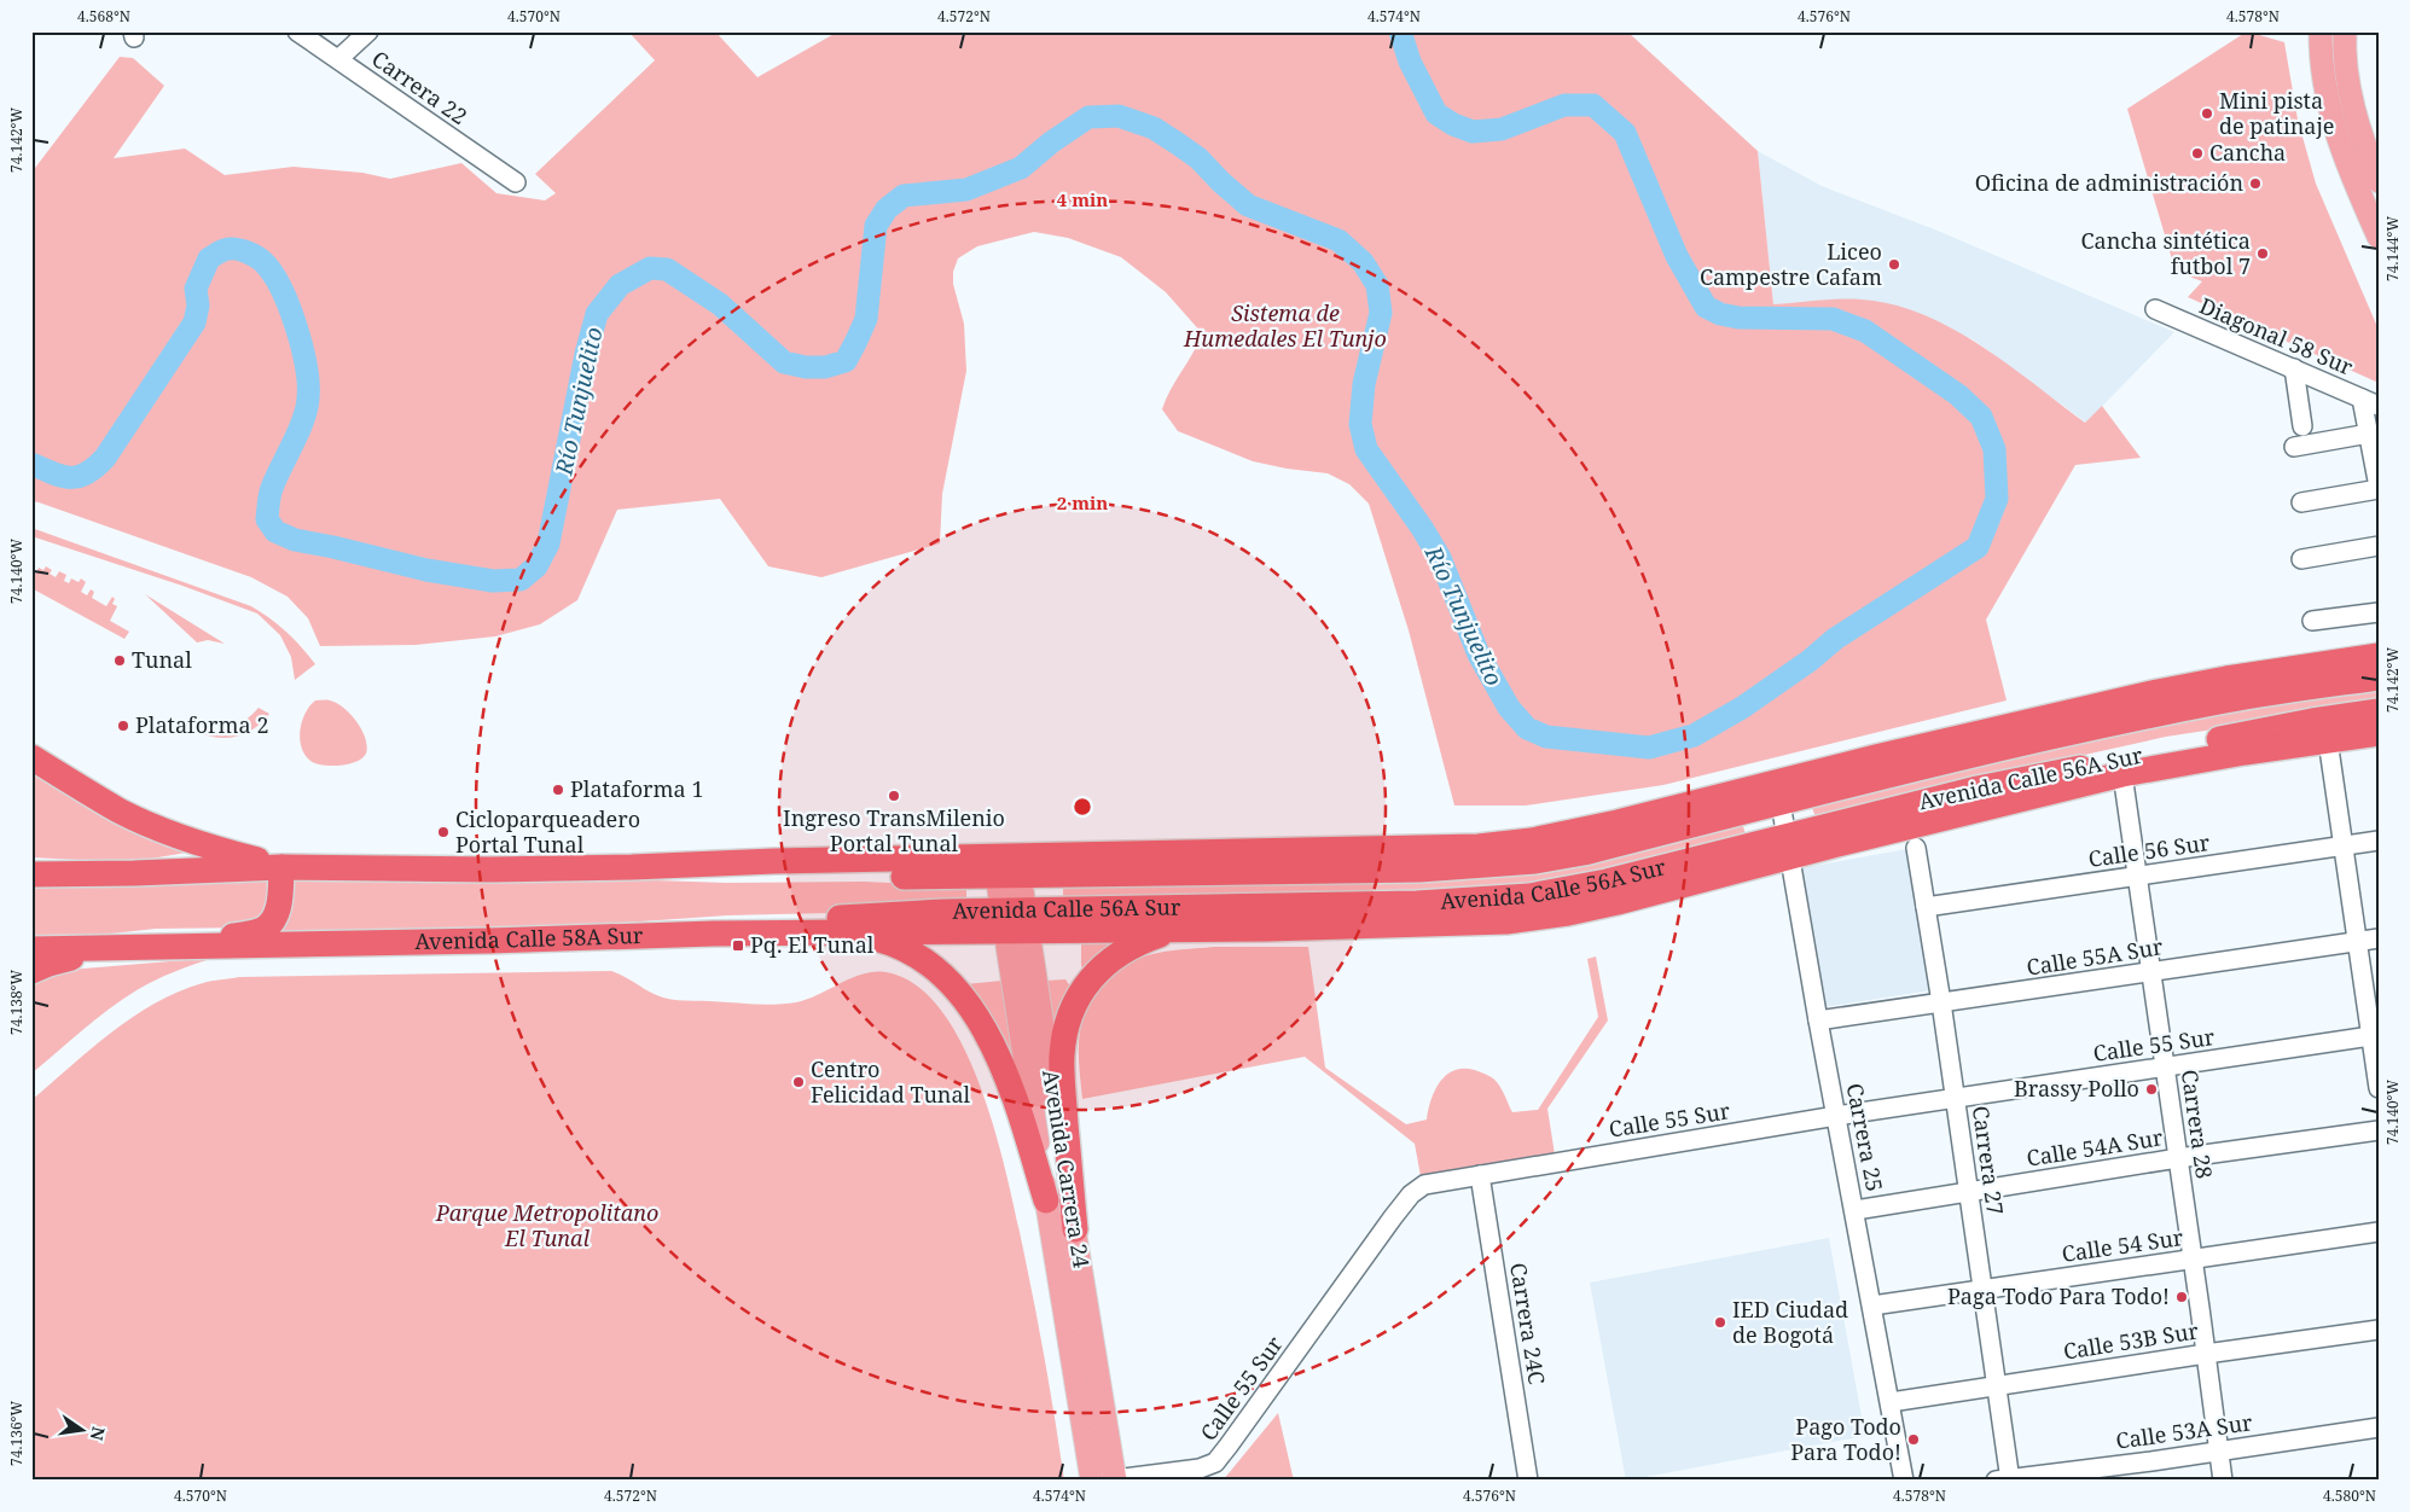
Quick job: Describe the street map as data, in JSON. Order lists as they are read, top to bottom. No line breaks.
{"streets":{"highway":["Avenida Calle 56A Sur","Avenida Calle 58A Sur"],"main road":["Avenida Carrera 24"],"street":["Carrera 22","Diagonal 58 Sur","Calle 56 Sur","Calle 55A Sur","Calle 55 Sur","Carrera 28","Carrera 25","Calle 54A Sur","Carrera 27","Calle 54 Sur","Carrera 24C","Calle 53B Sur","Calle 53A Sur"]},"crossings":[["Avenida Calle 56A Sur","Avenida Calle 58A Sur"],["Avenida Calle 56A Sur","Carrera 28"],["Avenida Calle 56A Sur","Carrera 25"],["Avenida Calle 56A Sur","Avenida Carrera 24"],["Calle 56 Sur","Carrera 28"],["Calle 56 Sur","Carrera 27"],["Avenida Calle 58A Sur","Avenida Carrera 24"],["Calle 55A Sur","Carrera 28"],["Calle 55A Sur","Carrera 25"],["Calle 55A Sur","Carrera 27"],["Calle 55 Sur","Carrera 28"],["Calle 55 Sur","Carrera 25"],["Calle 55 Sur","Carrera 27"],["Calle 55 Sur","Avenida Carrera 24"],["Calle 55 Sur","Carrera 24C"],["Carrera 28","Calle 54A Sur"],["Carrera 28","Calle 54 Sur"],["Carrera 28","Calle 53B Sur"],["Carrera 28","Calle 53A Sur"],["Carrera 25","Calle 54A Sur"],["Carrera 25","Calle 54 Sur"],["Carrera 25","Calle 53B Sur"],["Calle 54A Sur","Carrera 27"],["Carrera 27","Calle 54 Sur"],["Carrera 27","Calle 53B Sur"],["Carrera 27","Calle 53A Sur"]],"water":["Río Tunjuelito"],"parks":["Sistema de Humedales El Tunjo","Parque Metropolitano El Tunal"],"places":{"other":["Mini pista de patinaje","Cancha","Oficina de administración","Cancha sintética futbol 7","Liceo Campestre Cafam","Tunal","Plataforma 2","Plataforma 1","Ingreso TransMilenio Portal Tunal","Cicloparqueadero Portal Tunal","Centro Felicidad Tunal","Brassy Pollo","Paga Todo Para Todo!","IED Ciudad de Bogotá","Pago Todo Para Todo!"],"transit":["Pq. El Tunal"]},"north":"right","coordinates":["4.568°N","4.570°N","4.572°N","4.574°N","4.576°N","4.578°N","74.142°W","74.144°W","74.140°W","74.138°W","74.136°W","4.580°N"],"rings":["4 min","2 min"]}
